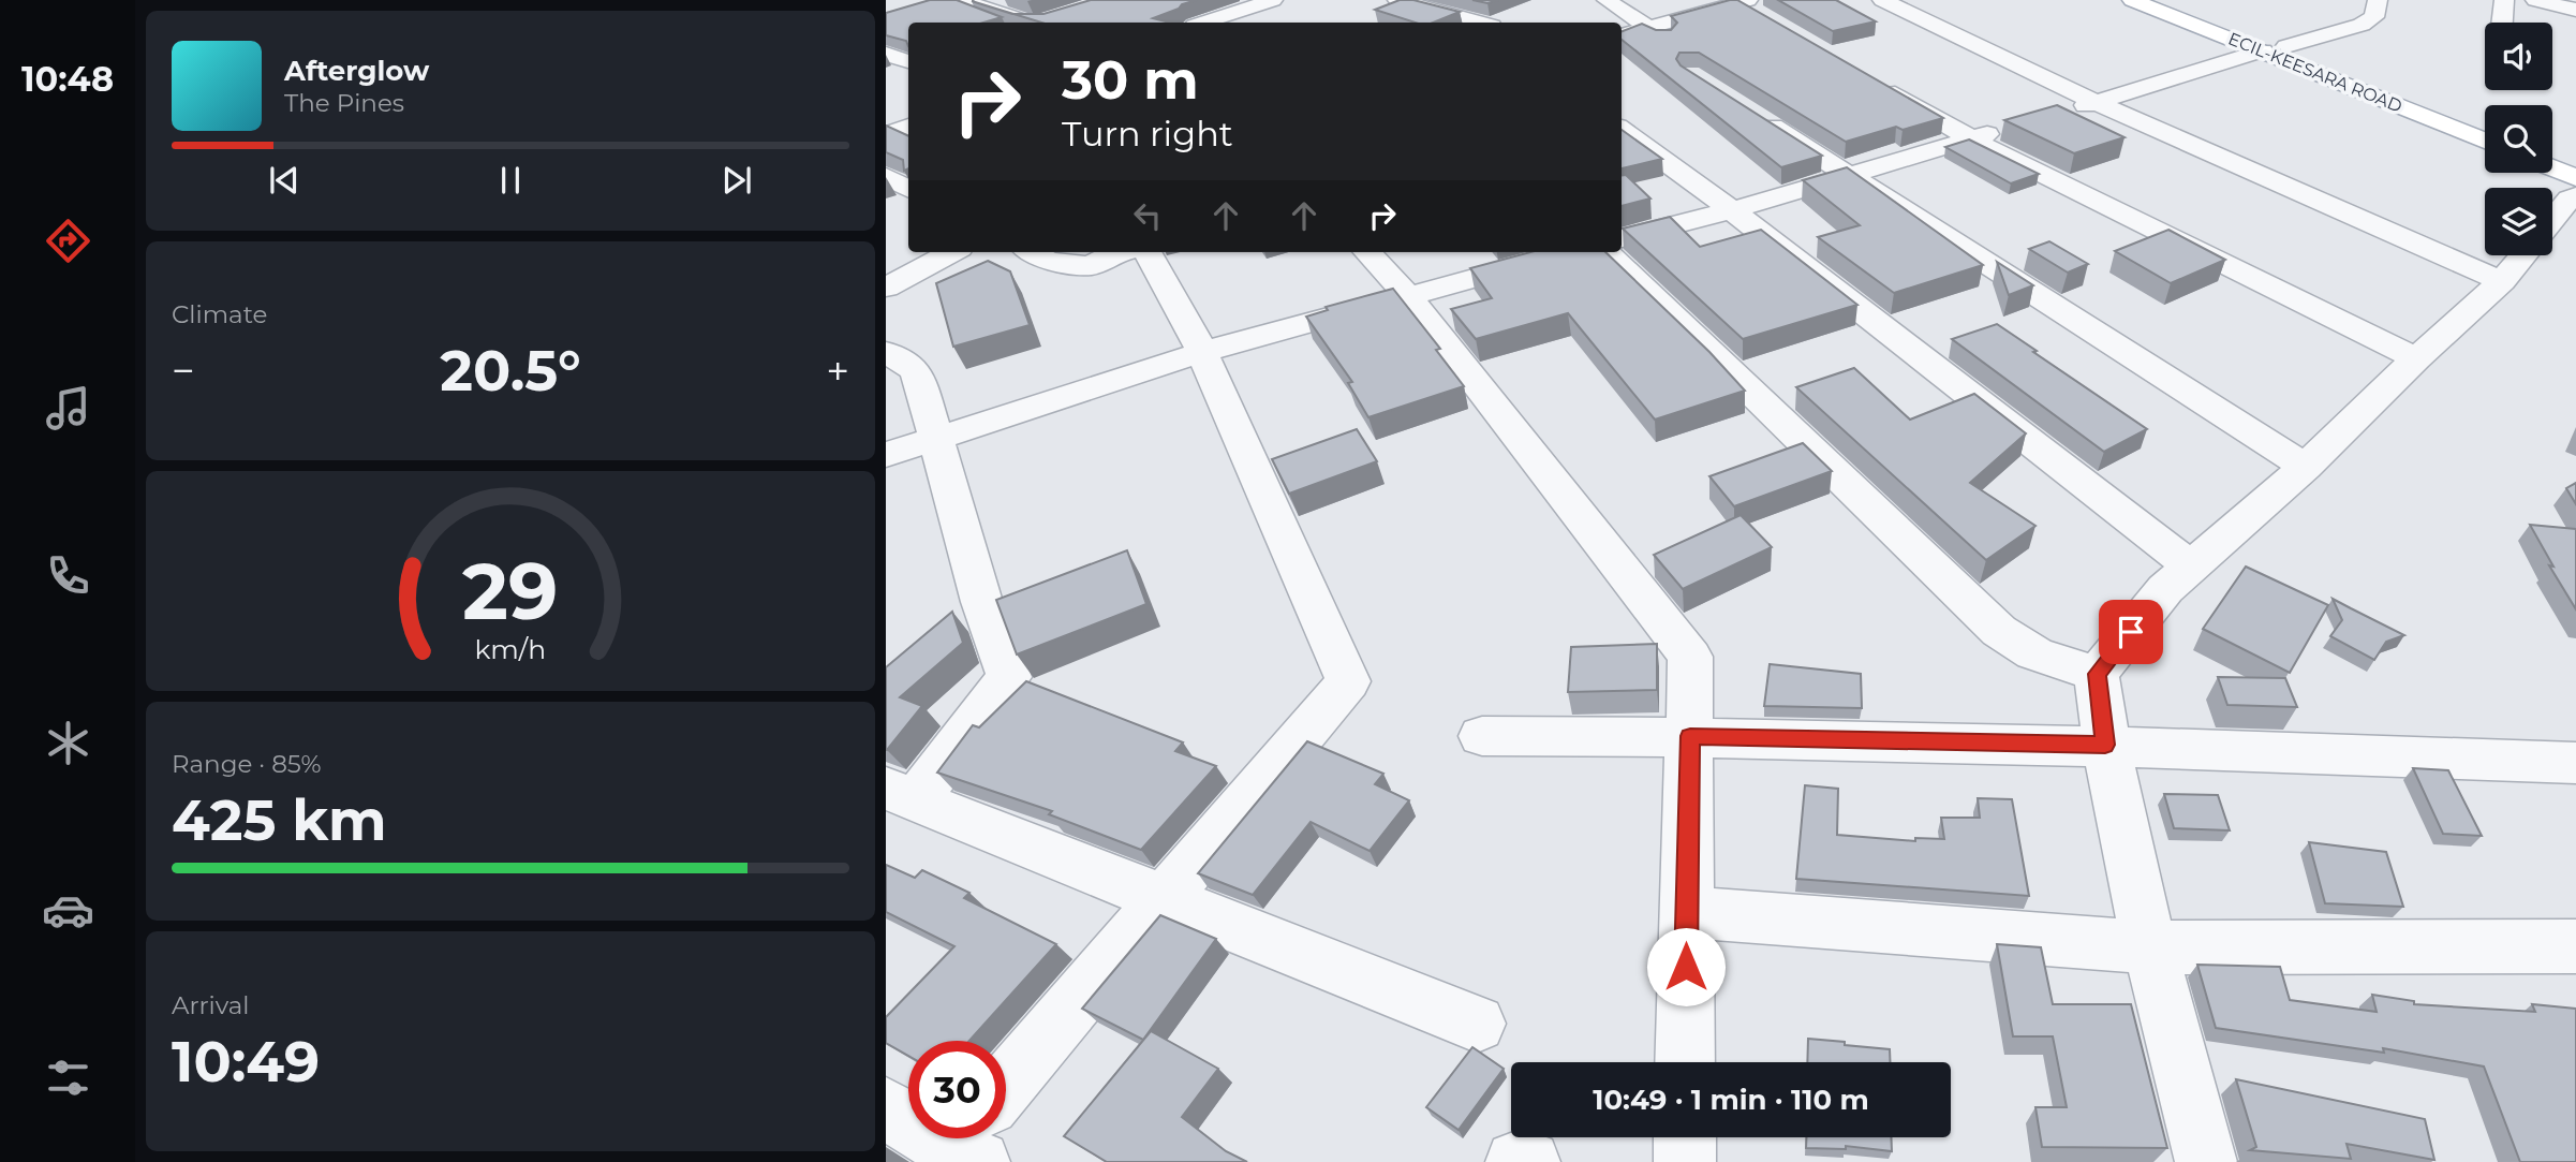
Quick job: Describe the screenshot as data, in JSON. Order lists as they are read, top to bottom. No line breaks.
{"streets":{"main road":["ECIL-KEESARA ROAD"]},"page":{"tabs":"10:48","turn":["30 m","Turn right"],"song":["Afterglow","The Pines"],"tile":["Climate",["Range · 85%","425 km"],["Arrival","10:49"]],"heat":["−","20.5°","+"],"limit":"30","trip":"10:49 · 1 min · 110 m","gauge":["29","km/h"]}}
